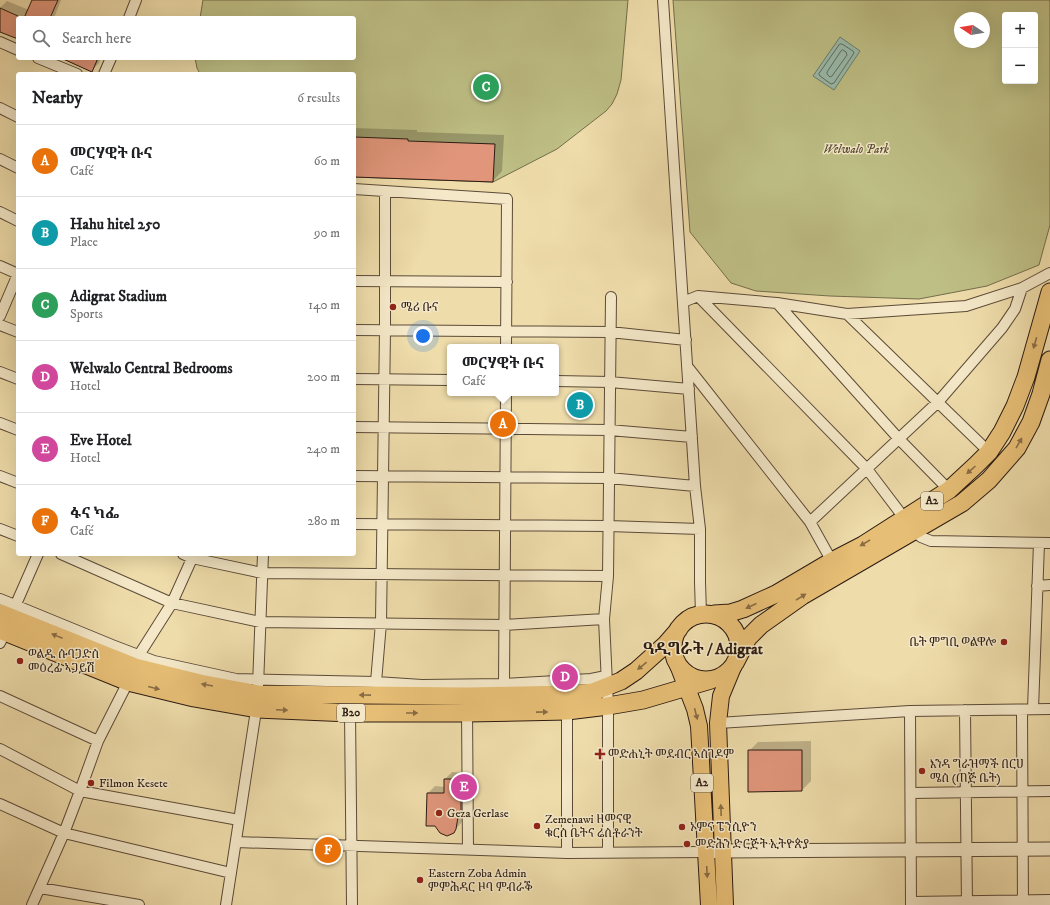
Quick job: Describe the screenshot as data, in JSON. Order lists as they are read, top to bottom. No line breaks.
{"streets":{"highway":["A2","B20"]},"crossings":[["A2","B20"]],"districts":["ዓዲግራት / Adigrat"],"parks":["Welwalo Park"],"places":{"other":["ሜሪ ቡና","ቤት ምግቢ ወልዋሎ","ወልዱ ሱባጋድስ መዕረፊ ኣጋይሽ","እንዳ ግራዝማች በርሀ ሜስ (ጠጅ ቤት)","Filmon Kesete","Geza Gerlase","Zemenawi ዘመናዊ ቁርስ ቤትና ሬስቶራንት","ኦምና ፔንሲዮን","መድሕን ድርጅት ኢትዮጵያ","Eastern Zoba Admin ምምሕዳር ዞባ ምብራቕ"],"health":["መድሐኒት መደብር ኣስገዶም"]},"north":"left","page":{"map_buttons":["+","−"],"search":"Search here","pins":["C","B","A","D","E","F"],"heading":["Nearby","6 results"],"list":[{"mark":"A","name":"መርሃዊት ቡና","note":"Café","value":"60 m"},{"mark":"B","name":"Hahu hitel 250","note":"Place","value":"90 m"},{"mark":"C","name":"Adigrat Stadium","note":"Sports","value":"140 m"},{"mark":"D","name":"Welwalo Central Bedrooms","note":"Hotel","value":"200 m"},{"mark":"E","name":"Eve Hotel","note":"Hotel","value":"240 m"},{"mark":"F","name":"ፋና ካፌ","note":"Café","value":"280 m"}],"popup":["መርሃዊት ቡና","Café"]}}
